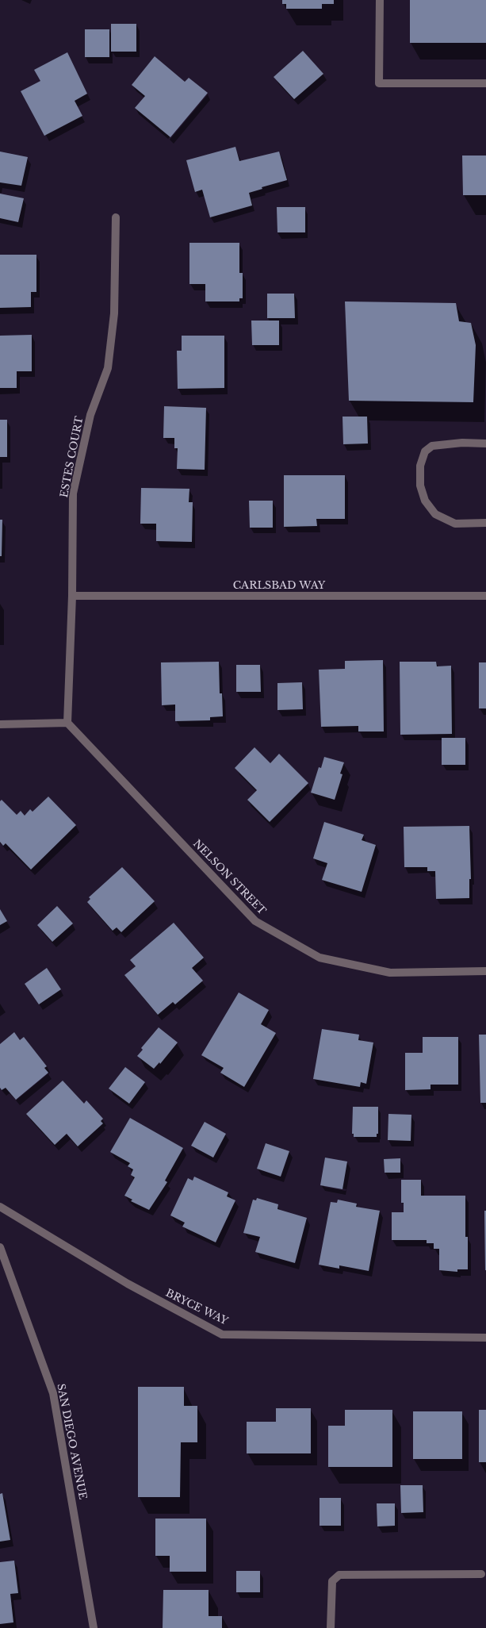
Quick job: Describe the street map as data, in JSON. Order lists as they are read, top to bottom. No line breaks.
{"streets":{"street":["ESTES COURT","CARLSBAD WAY","NELSON STREET","BRYCE WAY","SAN DIEGO AVENUE"]},"crossings":[["ESTES COURT","CARLSBAD WAY"],["ESTES COURT","NELSON STREET"]]}
